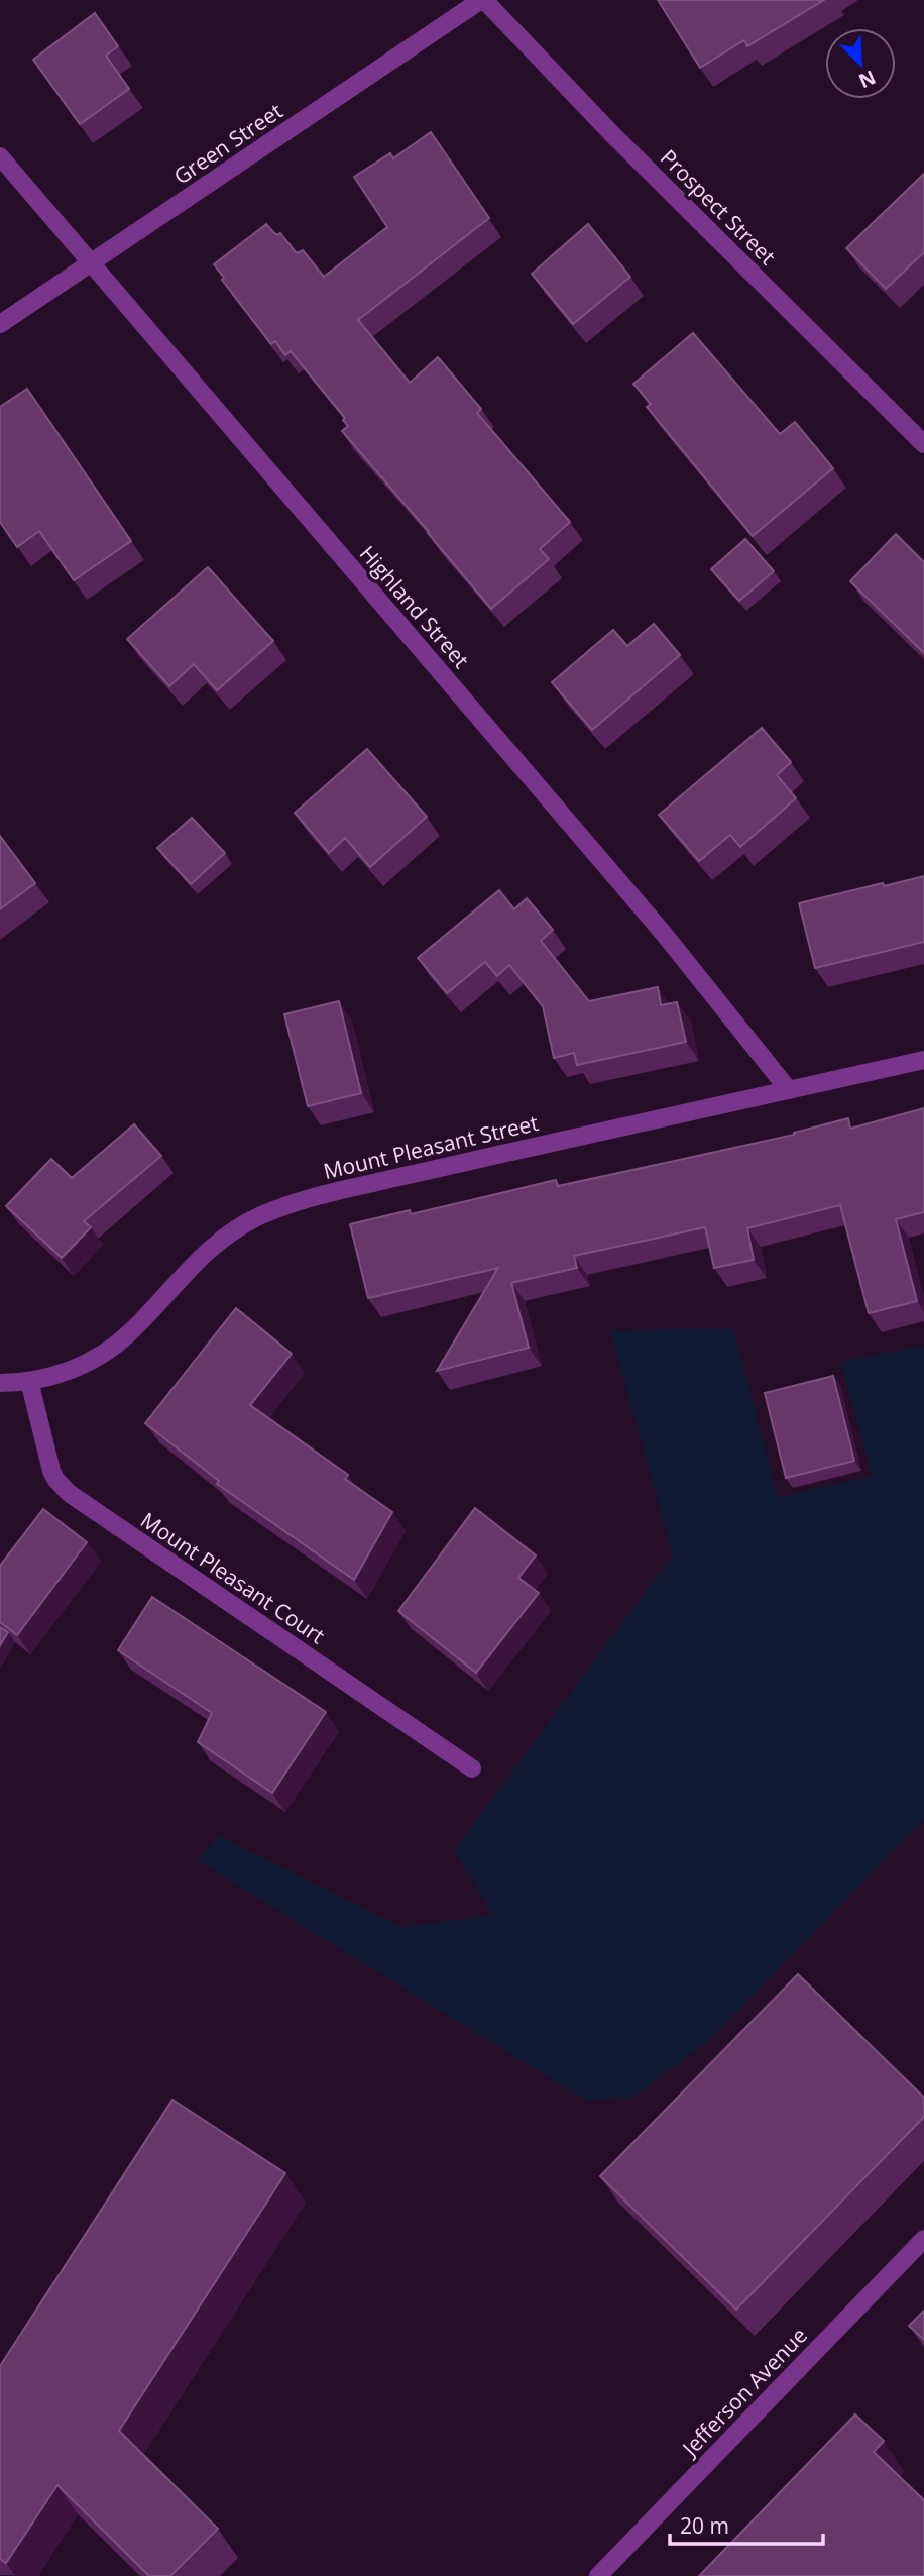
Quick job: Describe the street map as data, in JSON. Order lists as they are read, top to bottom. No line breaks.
{"streets":{"street":["Green Street","Prospect Street","Highland Street","Mount Pleasant Street","Mount Pleasant Court","Jefferson Avenue"]},"crossings":[["Green Street","Prospect Street"],["Green Street","Highland Street"],["Highland Street","Mount Pleasant Street"],["Mount Pleasant Street","Mount Pleasant Court"]],"scale_bar":"20 m","north":"bottom right"}
